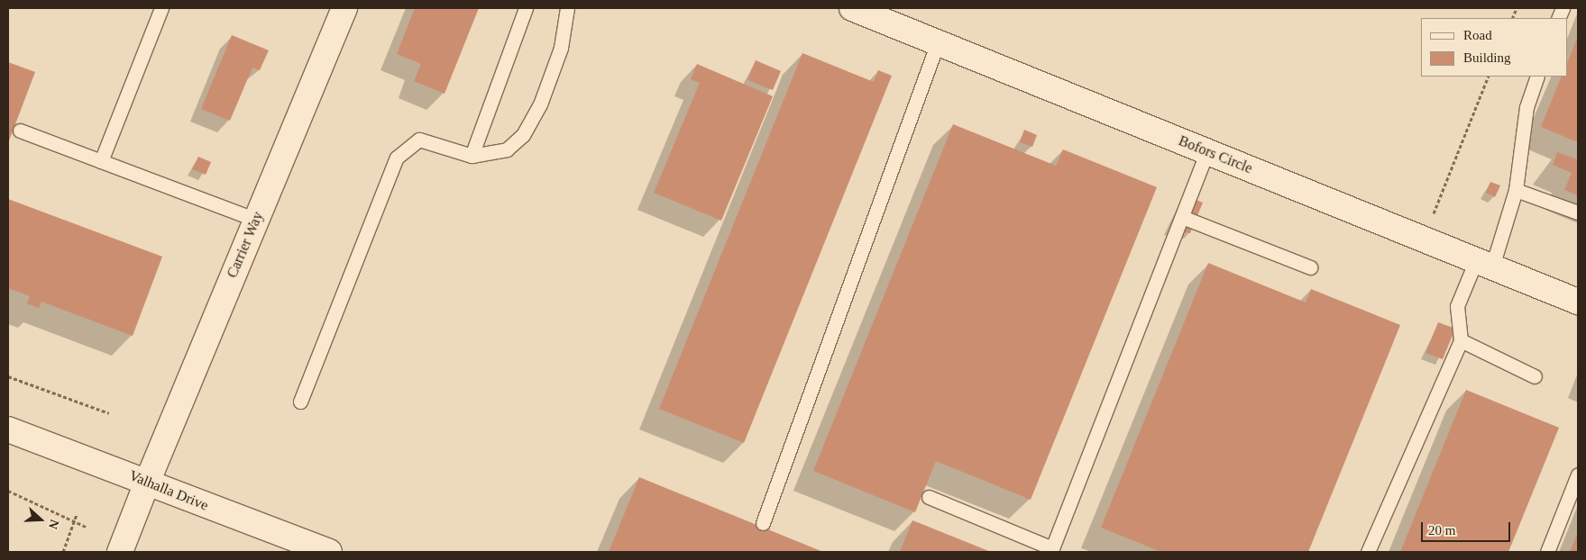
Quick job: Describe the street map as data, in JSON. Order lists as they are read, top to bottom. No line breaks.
{"streets":{"street":["Bofors Circle","Carrier Way","Valhalla Drive"]},"crossings":[["Carrier Way","Valhalla Drive"]],"legend":["Road","Building"],"scale_bar":"20 m","north":"right"}
